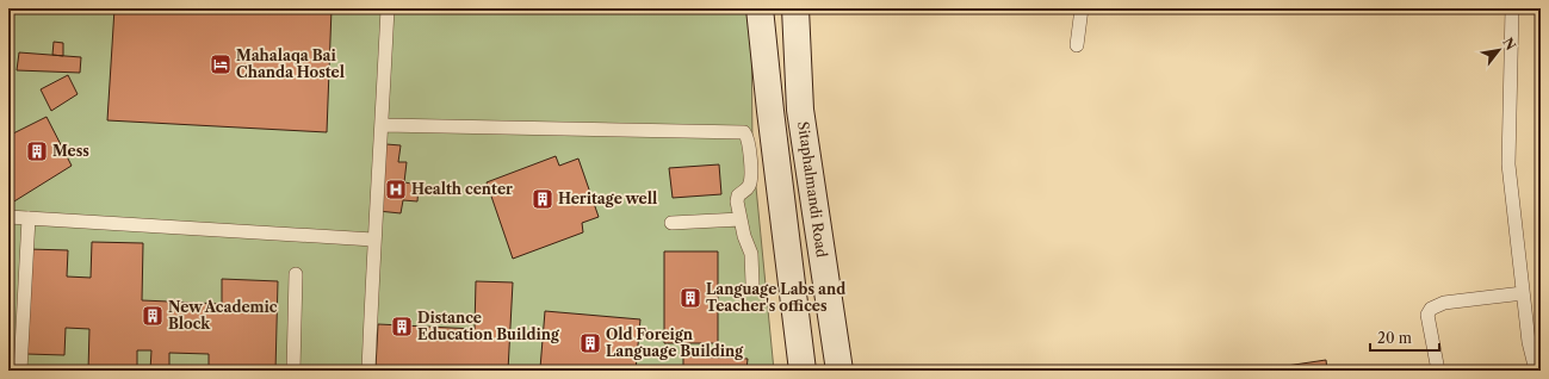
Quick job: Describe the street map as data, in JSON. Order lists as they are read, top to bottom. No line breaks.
{"streets":{"main road":["Sitaphalmandi Road"]},"places":{"hotel":["Mahalaqa Bai Chanda Hostel"],"building":["Mess","Heritage well","Language Labs and Teacher's offices","New Academic Block","Distance Education Building","Old Foreign Language Building"],"hospital":["Health center"]},"scale_bar":"20 m","north":"top right"}
